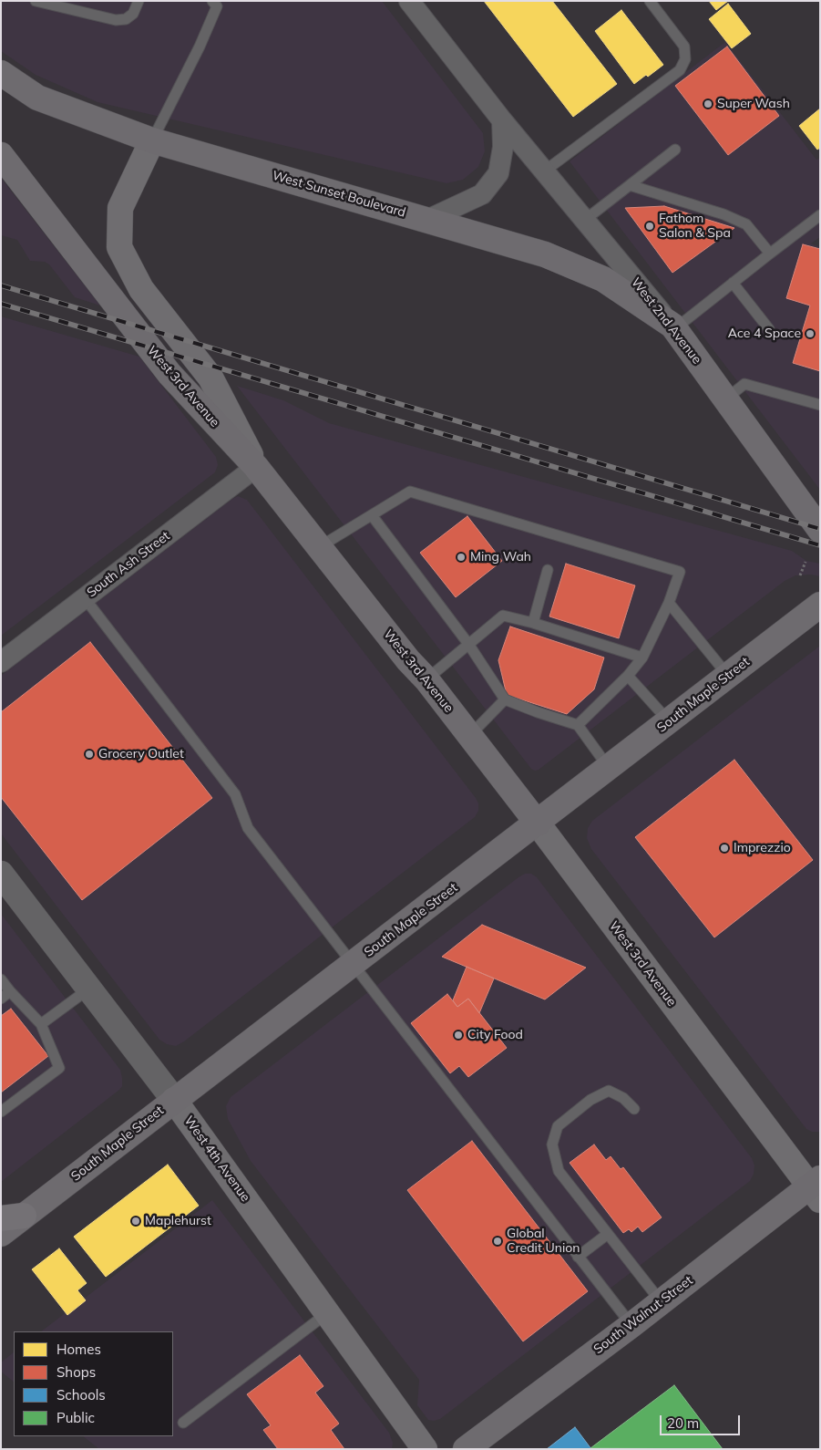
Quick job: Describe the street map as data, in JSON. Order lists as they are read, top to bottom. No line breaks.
{"streets":{"main road":["West Sunset Boulevard","West 2nd Avenue","West 3rd Avenue","South Maple Street","West 4th Avenue","South Walnut Street"],"street":["South Ash Street"]},"crossings":[["West Sunset Boulevard","West 2nd Avenue"],["West 3rd Avenue","South Ash Street"],["West 3rd Avenue","South Maple Street"],["West 3rd Avenue","South Walnut Street"],["South Maple Street","West 4th Avenue"]],"places":["Super Wash","Fathom Salon & Spa","Ace 4 Space","Ming Wah","Grocery Outlet","Imprezzio","City Food","Maplehurst","Global Credit Union"],"legend":["Homes","Shops","Schools","Public"],"scale_bar":"20 m"}
